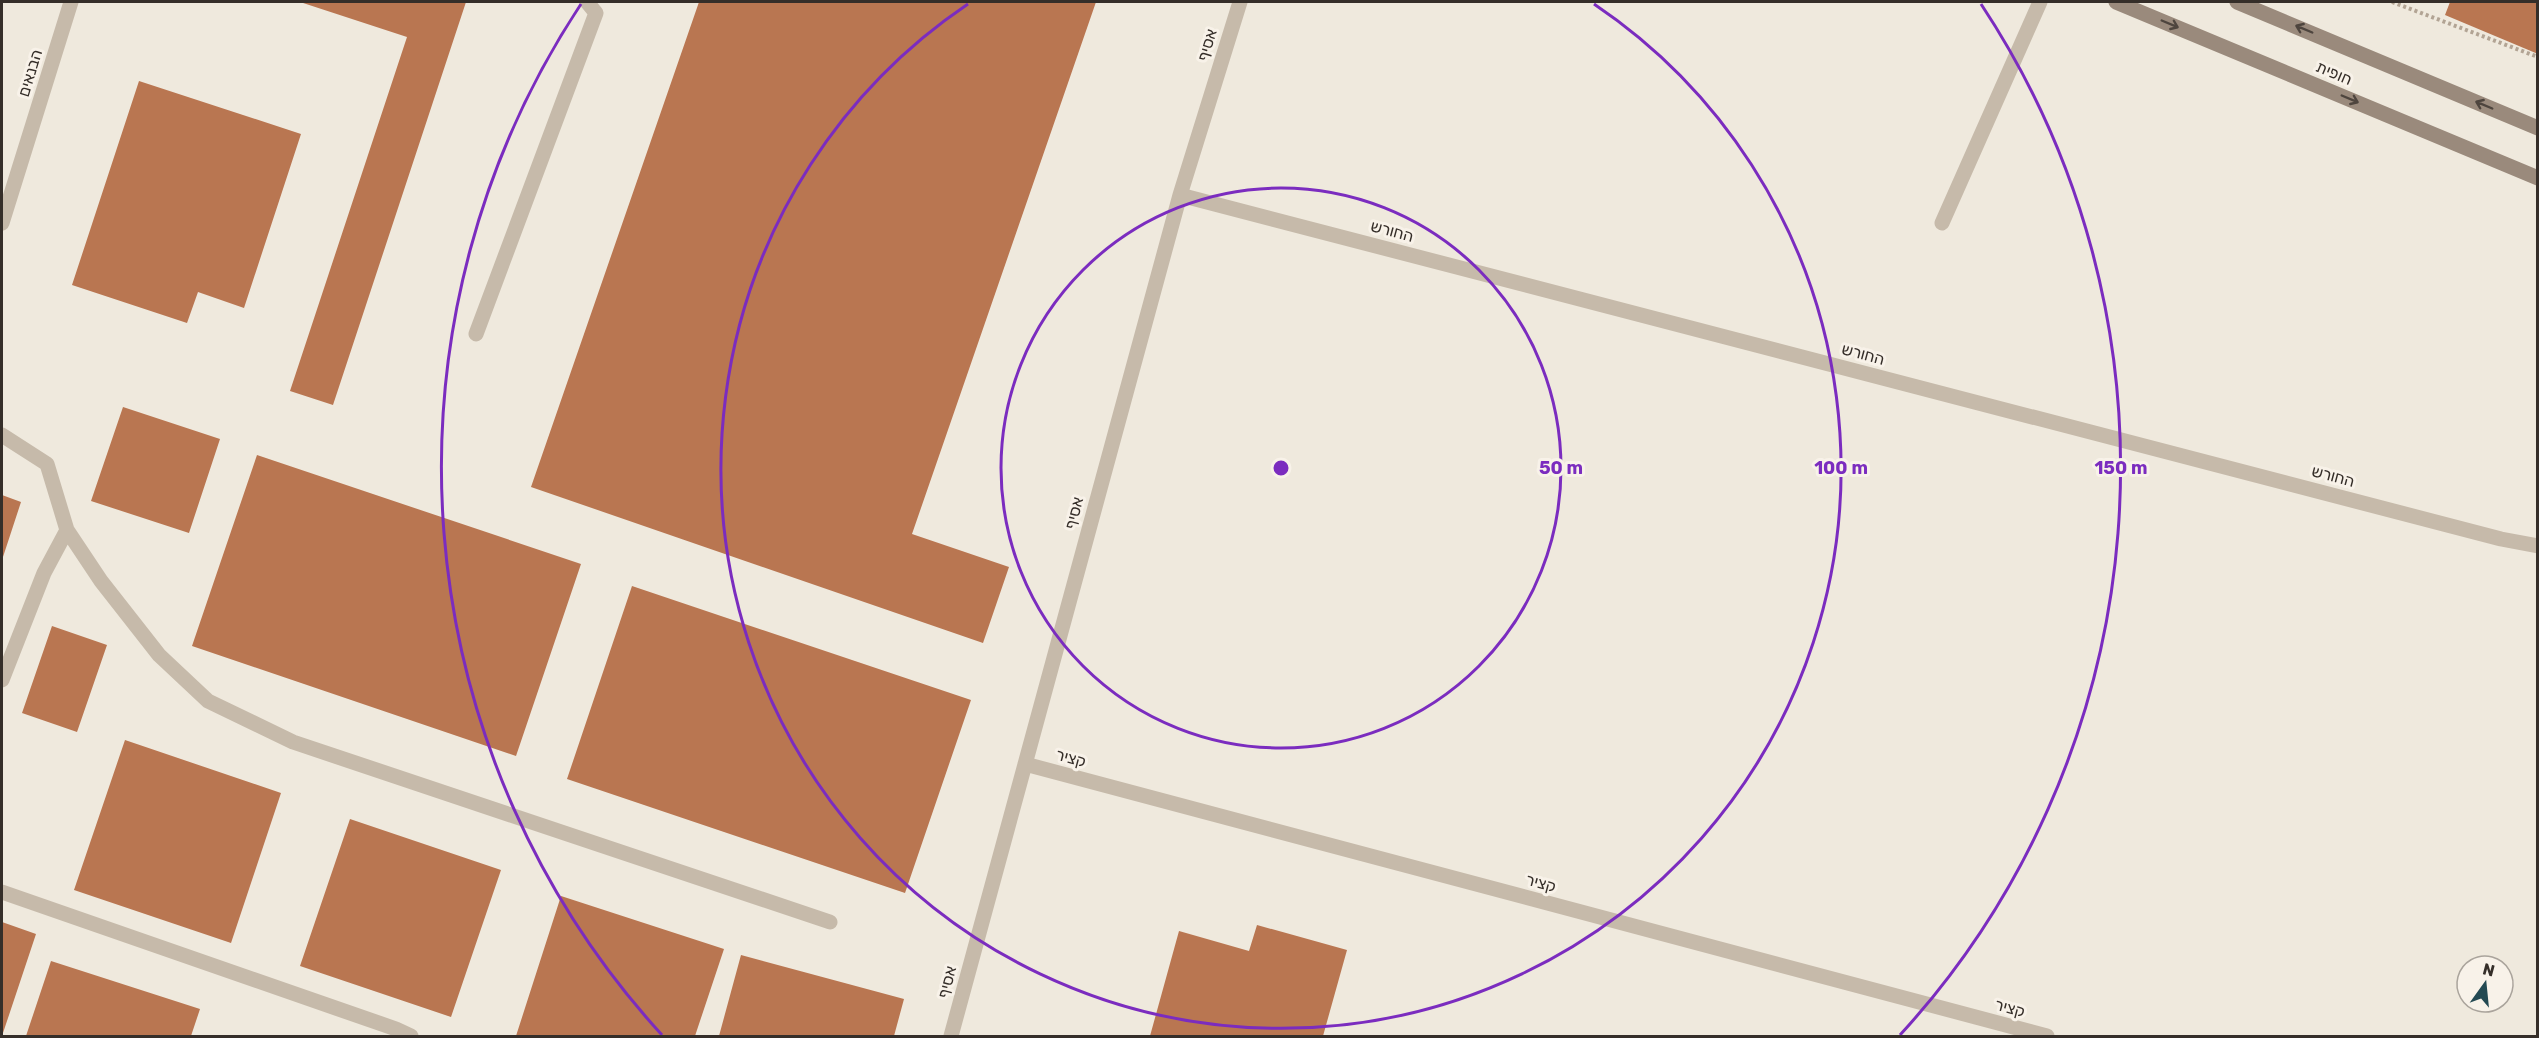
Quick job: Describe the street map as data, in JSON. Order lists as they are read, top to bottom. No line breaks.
{"streets":{"main road":["חופית"],"street":["אסיף","הבנאים","החורש","קציר"]},"crossings":[["אסיף","החורש"],["אסיף","קציר"]],"north":"top","rings":["50 m","100 m","150 m"]}
